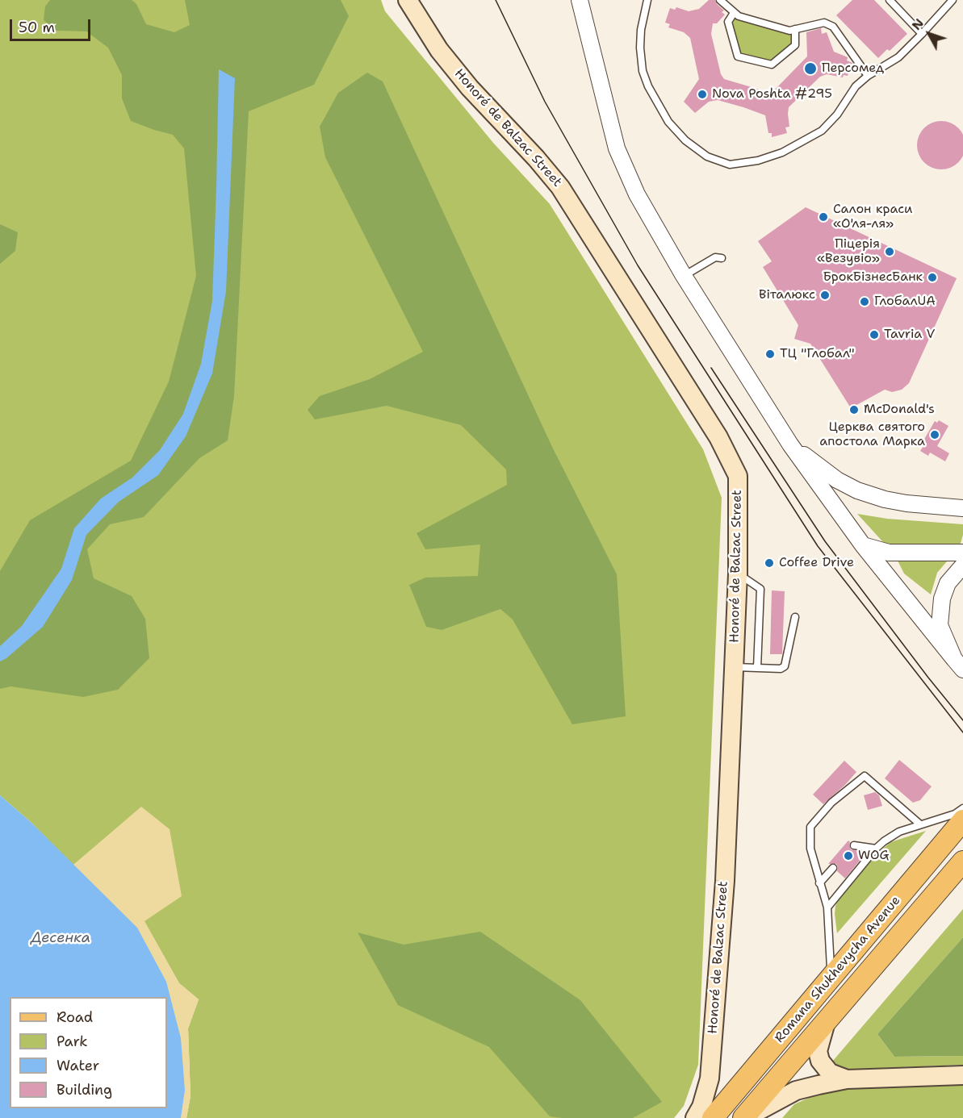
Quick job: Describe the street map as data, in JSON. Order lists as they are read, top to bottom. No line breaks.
{"streets":{"main road":["Honoré de Balzac Street","Romana Shukhevycha Avenue"]},"water":["Десенка"],"places":["Персомед","Nova Poshta #295","Салон краси «О'ля-ля»","Піцерія «Везувіо»","БрокБізнесБанк","Віталюкс","ГлобалUA","Tavria V","ТЦ \"Глобал\"","McDonald's","Церква святого апостола Марка","Coffee Drive","WOG"],"legend":["Road","Park","Water","Building"],"scale_bar":"50 m","north":"top left"}
